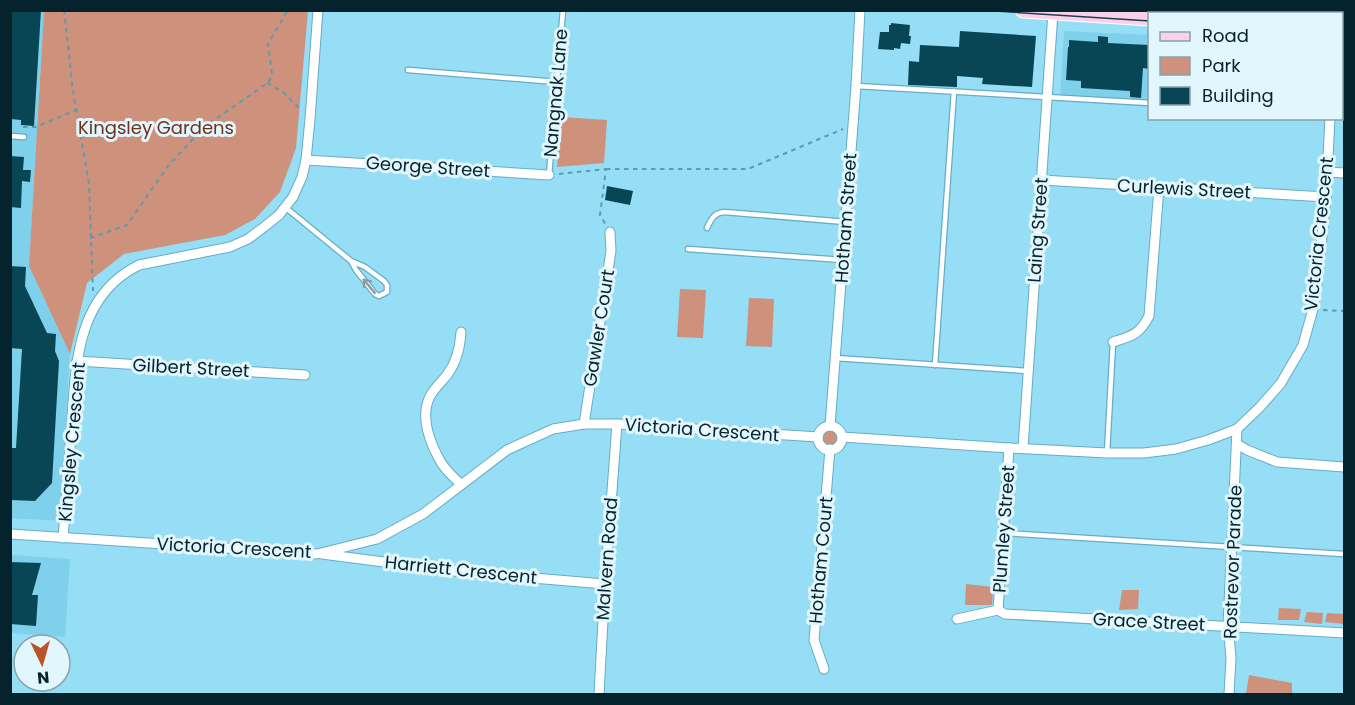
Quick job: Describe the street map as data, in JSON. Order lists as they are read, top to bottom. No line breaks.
{"streets":{"street":["George Street","Curlewis Street","Hotham Street","Laing Street","Victoria Crescent","Gawler Court","Gilbert Street","Kingsley Crescent","Plumley Street","Malvern Road","Hotham Court","Rostrevor Parade","Harriett Crescent","Grace Street"],"lane":["Nangnak Lane"]},"crossings":[["Nangnak Lane","George Street"],["George Street","Kingsley Crescent"],["Curlewis Street","Laing Street"],["Curlewis Street","Victoria Crescent"],["Hotham Street","Victoria Crescent"],["Hotham Street","Hotham Court"],["Laing Street","Victoria Crescent"],["Victoria Crescent","Gawler Court"],["Victoria Crescent","Kingsley Crescent"],["Victoria Crescent","Plumley Street"],["Victoria Crescent","Malvern Road"],["Victoria Crescent","Hotham Court"],["Victoria Crescent","Rostrevor Parade"],["Victoria Crescent","Harriett Crescent"],["Gilbert Street","Kingsley Crescent"],["Plumley Street","Grace Street"],["Malvern Road","Harriett Crescent"],["Rostrevor Parade","Grace Street"]],"parks":["Kingsley Gardens"],"legend":["Road","Park","Building"],"north":"bottom"}
